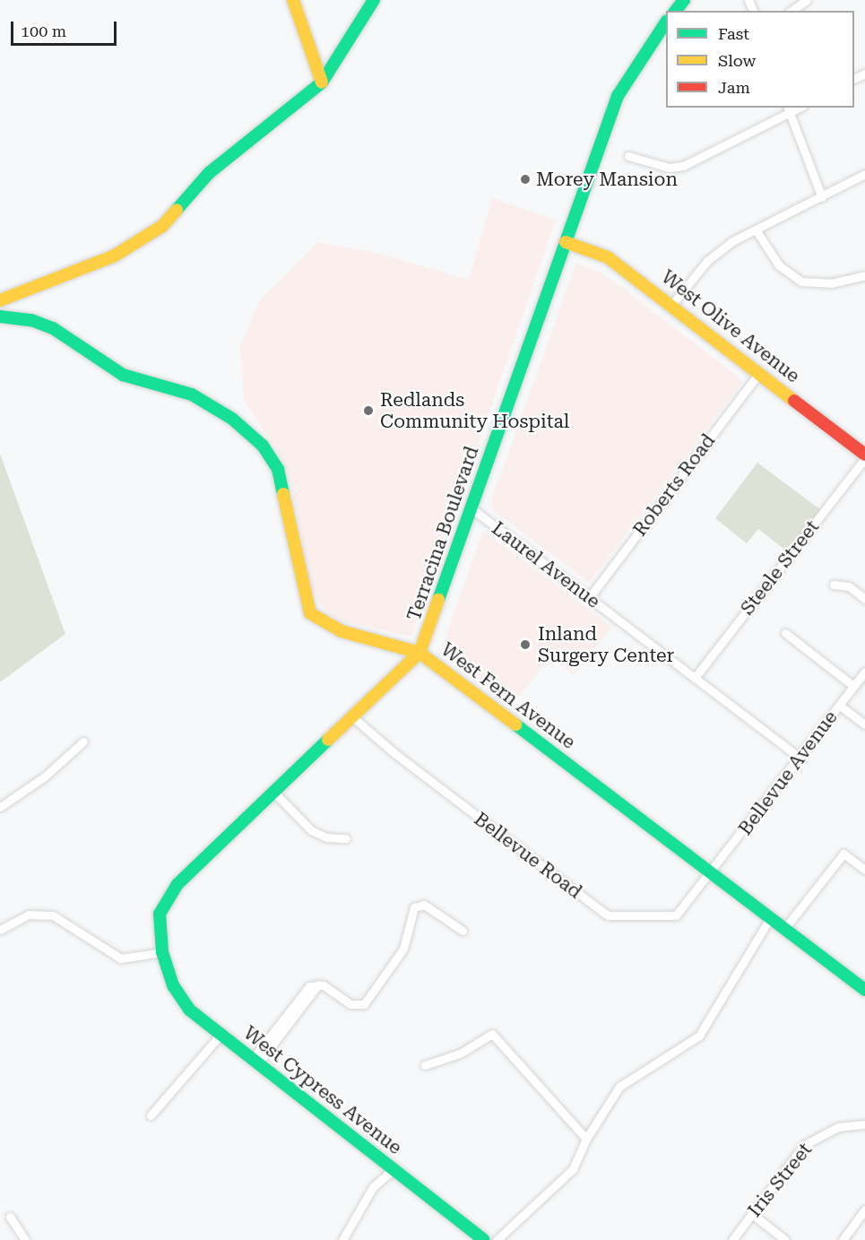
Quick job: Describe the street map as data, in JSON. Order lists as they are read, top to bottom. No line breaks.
{"streets":{"main road":["West Olive Avenue","Terracina Boulevard","West Fern Avenue","West Cypress Avenue"],"street":["Roberts Road","Laurel Avenue","Steele Street","Bellevue Avenue","Bellevue Road","Iris Street"]},"crossings":[["West Olive Avenue","Roberts Road"],["West Olive Avenue","Terracina Boulevard"],["West Olive Avenue","Steele Street"],["Roberts Road","Laurel Avenue"],["Terracina Boulevard","Laurel Avenue"],["Terracina Boulevard","West Fern Avenue"],["Terracina Boulevard","Bellevue Road"],["Terracina Boulevard","West Cypress Avenue"],["Laurel Avenue","Steele Street"],["Laurel Avenue","Bellevue Avenue"],["West Fern Avenue","Bellevue Avenue"],["West Fern Avenue","Bellevue Road"],["Bellevue Avenue","Bellevue Road"]],"places":["Morey Mansion","Redlands Community Hospital","Inland Surgery Center"],"legend":["Fast","Slow","Jam"],"scale_bar":"100 m"}
